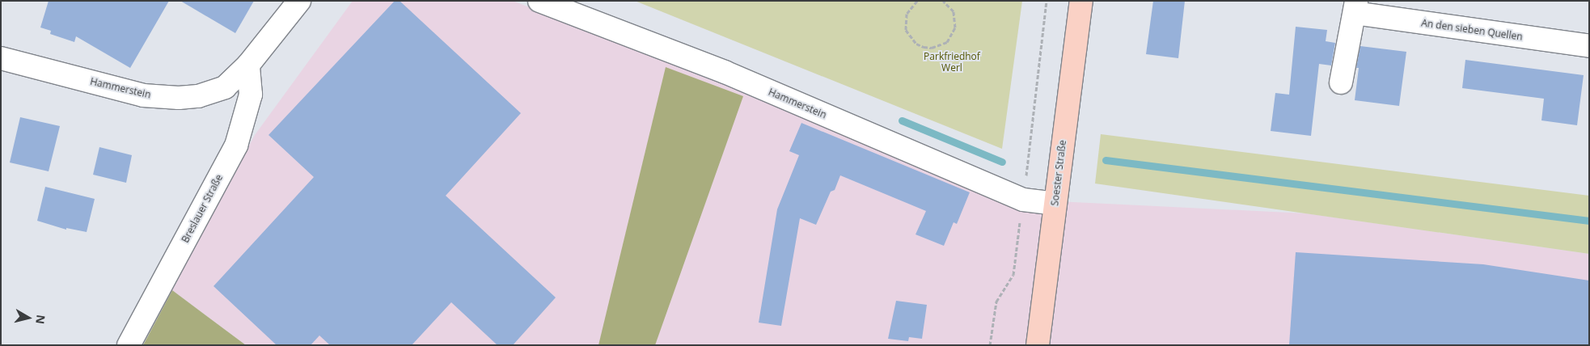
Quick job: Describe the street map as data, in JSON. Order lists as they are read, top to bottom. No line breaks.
{"streets":{"main road":["Soester Straße"],"street":["An den sieben Quellen","Hammerstein","Breslauer Straße"]},"crossings":[["Hammerstein","Soester Straße"],["Hammerstein","Breslauer Straße"]],"parks":["Parkfriedhof Werl"],"north":"right"}
